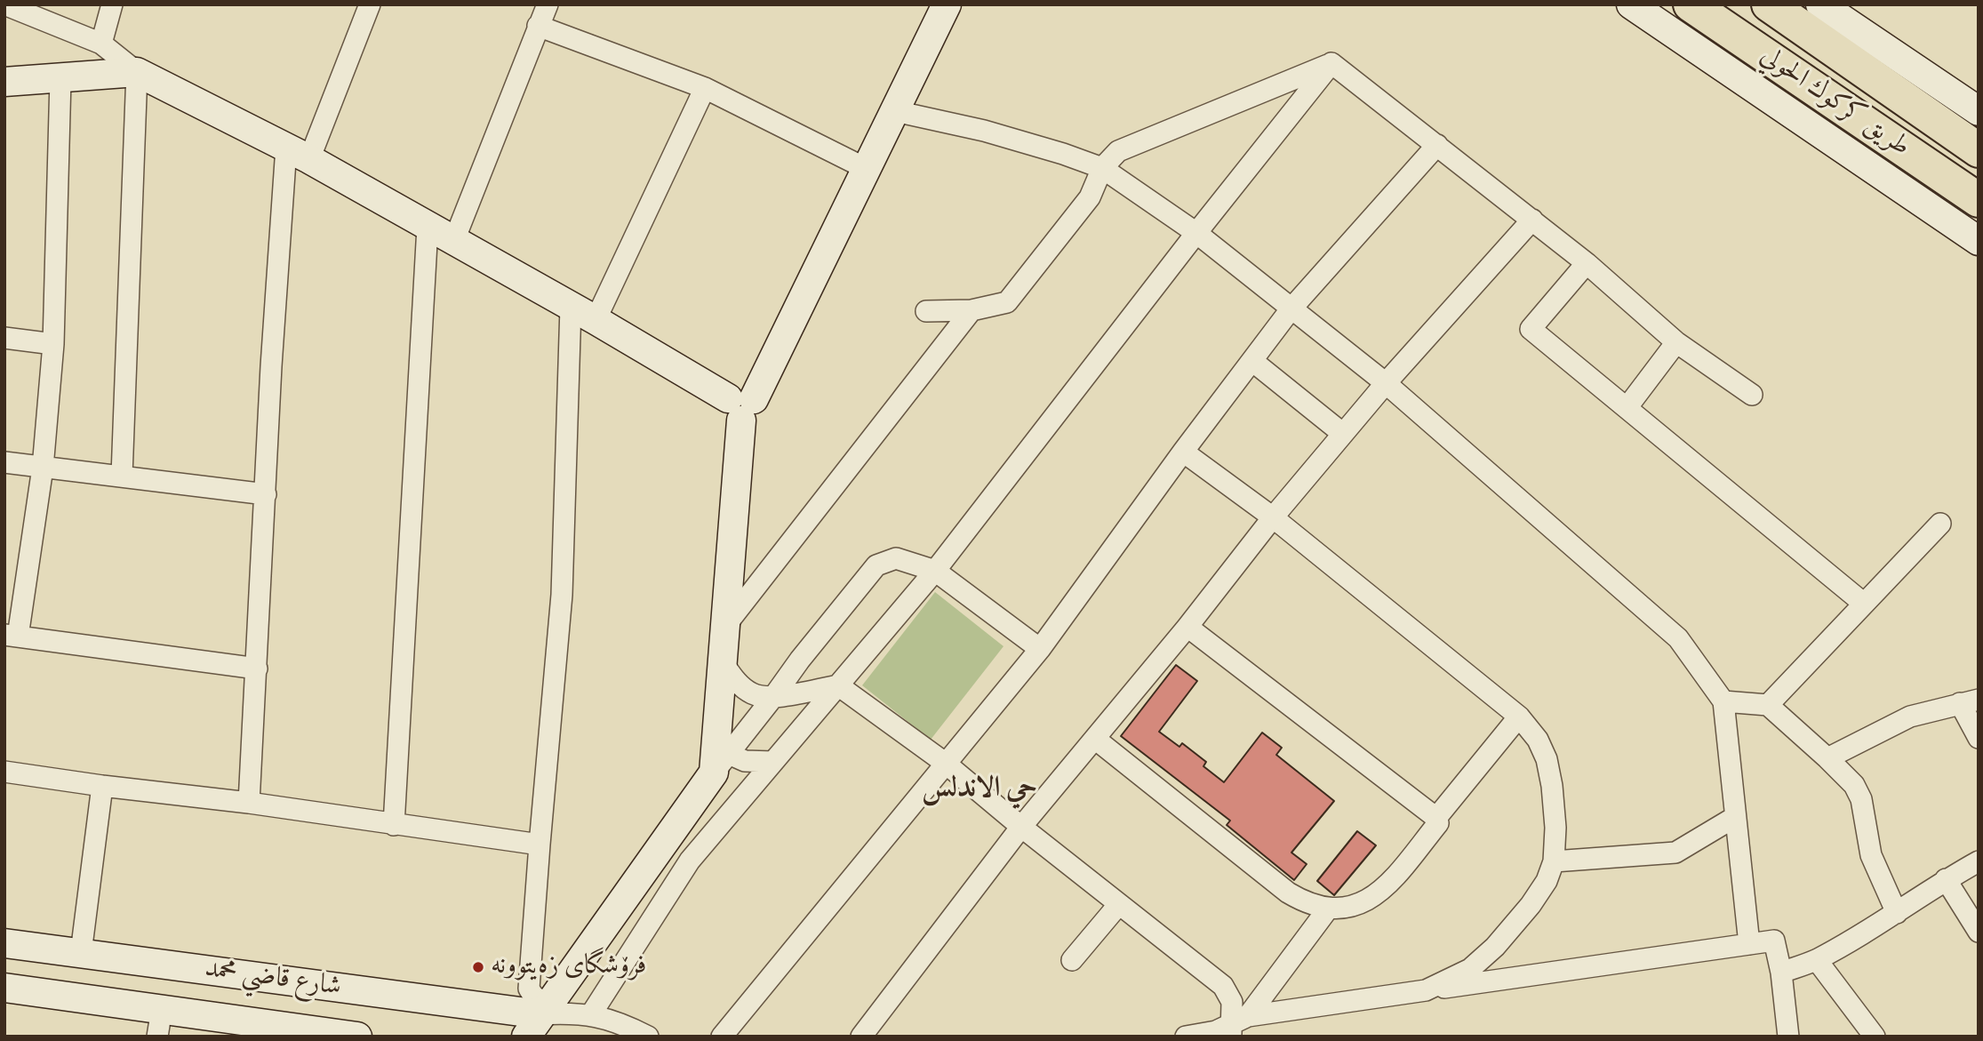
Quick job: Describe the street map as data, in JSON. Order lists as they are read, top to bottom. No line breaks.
{"streets":{"highway":["طريق كركوك الحولي"],"main road":["شارع قاضي محمد"]},"districts":["حي الاندلس"],"places":["فرۆشگای زەیتوونە"]}
